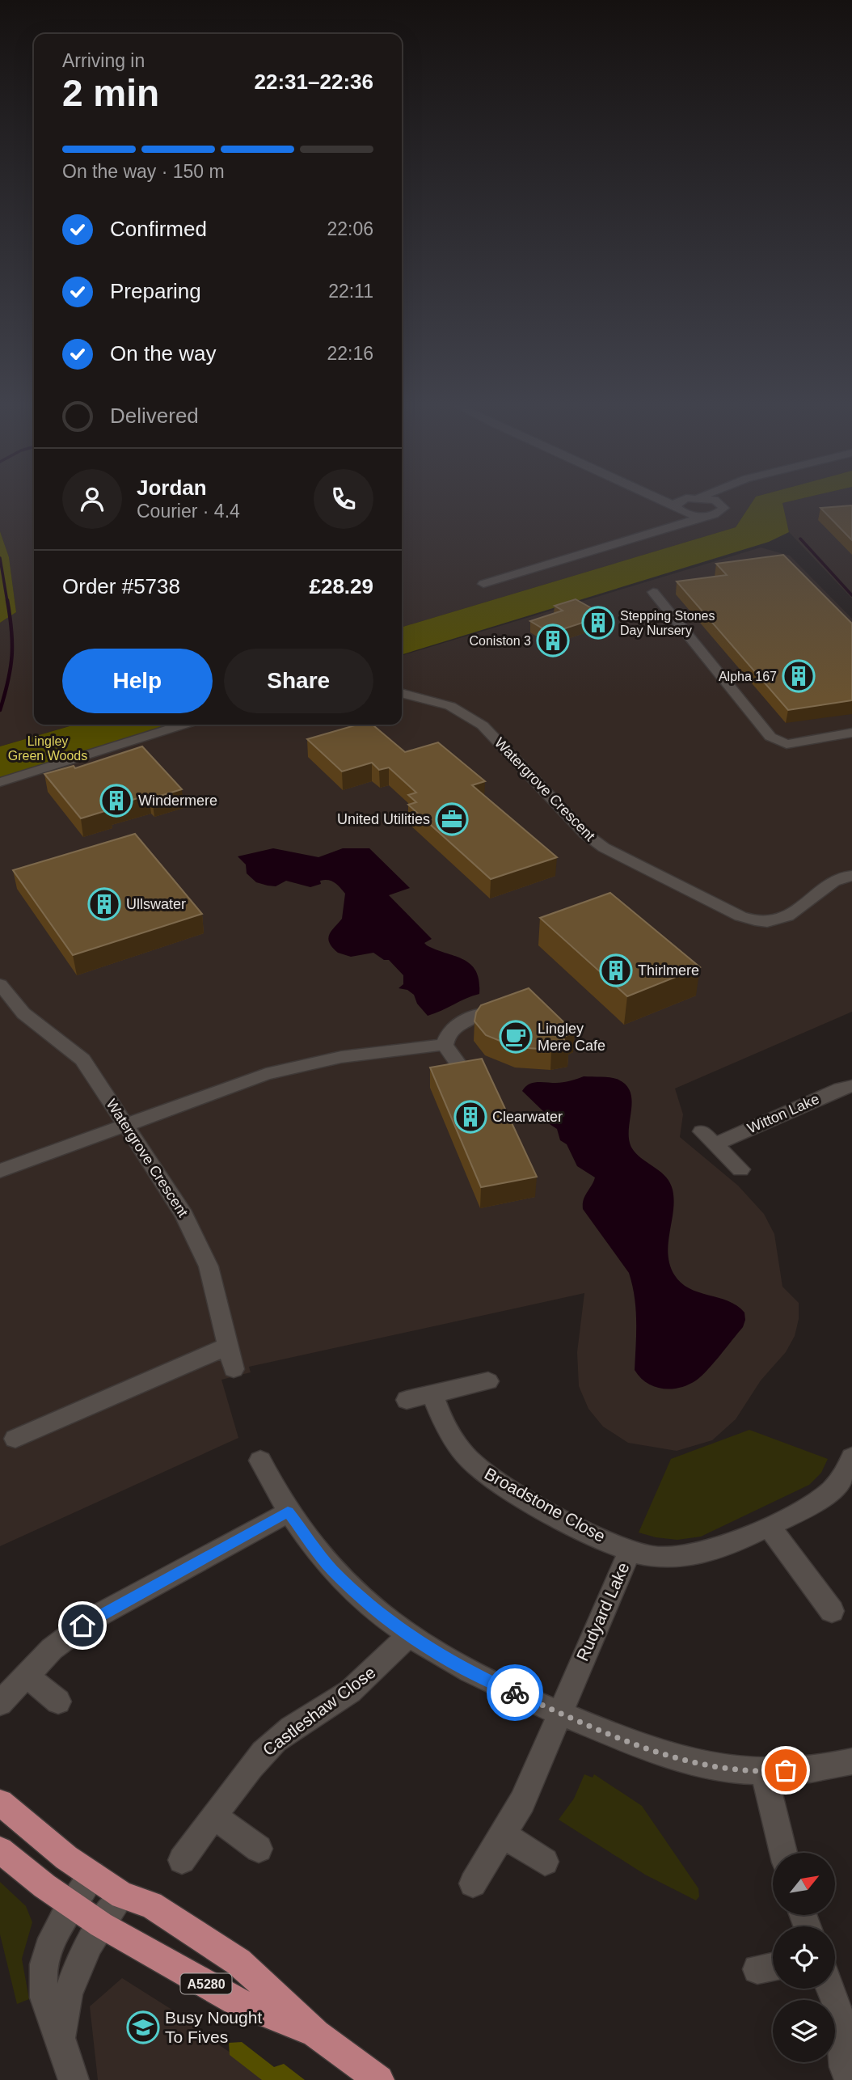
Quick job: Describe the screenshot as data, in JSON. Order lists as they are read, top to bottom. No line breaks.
{"streets":{"main road":["A5280"],"street":["Watergrove Crescent","Witton Lake","Broadstone Close","Rudyard Lake","Castleshaw Close"]},"crossings":[["Broadstone Close","Rudyard Lake"]],"parks":["Lingley Green Woods"],"places":{"building":["Stepping Stones Day Nursery","Coniston 3","Alpha 167","Windermere","Ullswater","Thirlmere","Clearwater"],"office":["United Utilities"],"cafe":["Lingley Mere Cafe"],"school or university":["Busy Nought To Fives"]},"north":"top right","page":{"heading":["2 min","Arriving in","22:31–22:36"],"panel":["Jordan","Courier · 4.4","Order #5738","£28.29"],"bar":"On the way · 150 m","list":[["Confirmed","22:06"],["Preparing","22:11"],["On the way","22:16"],"Delivered"],"buttons":["Help","Share"]}}
